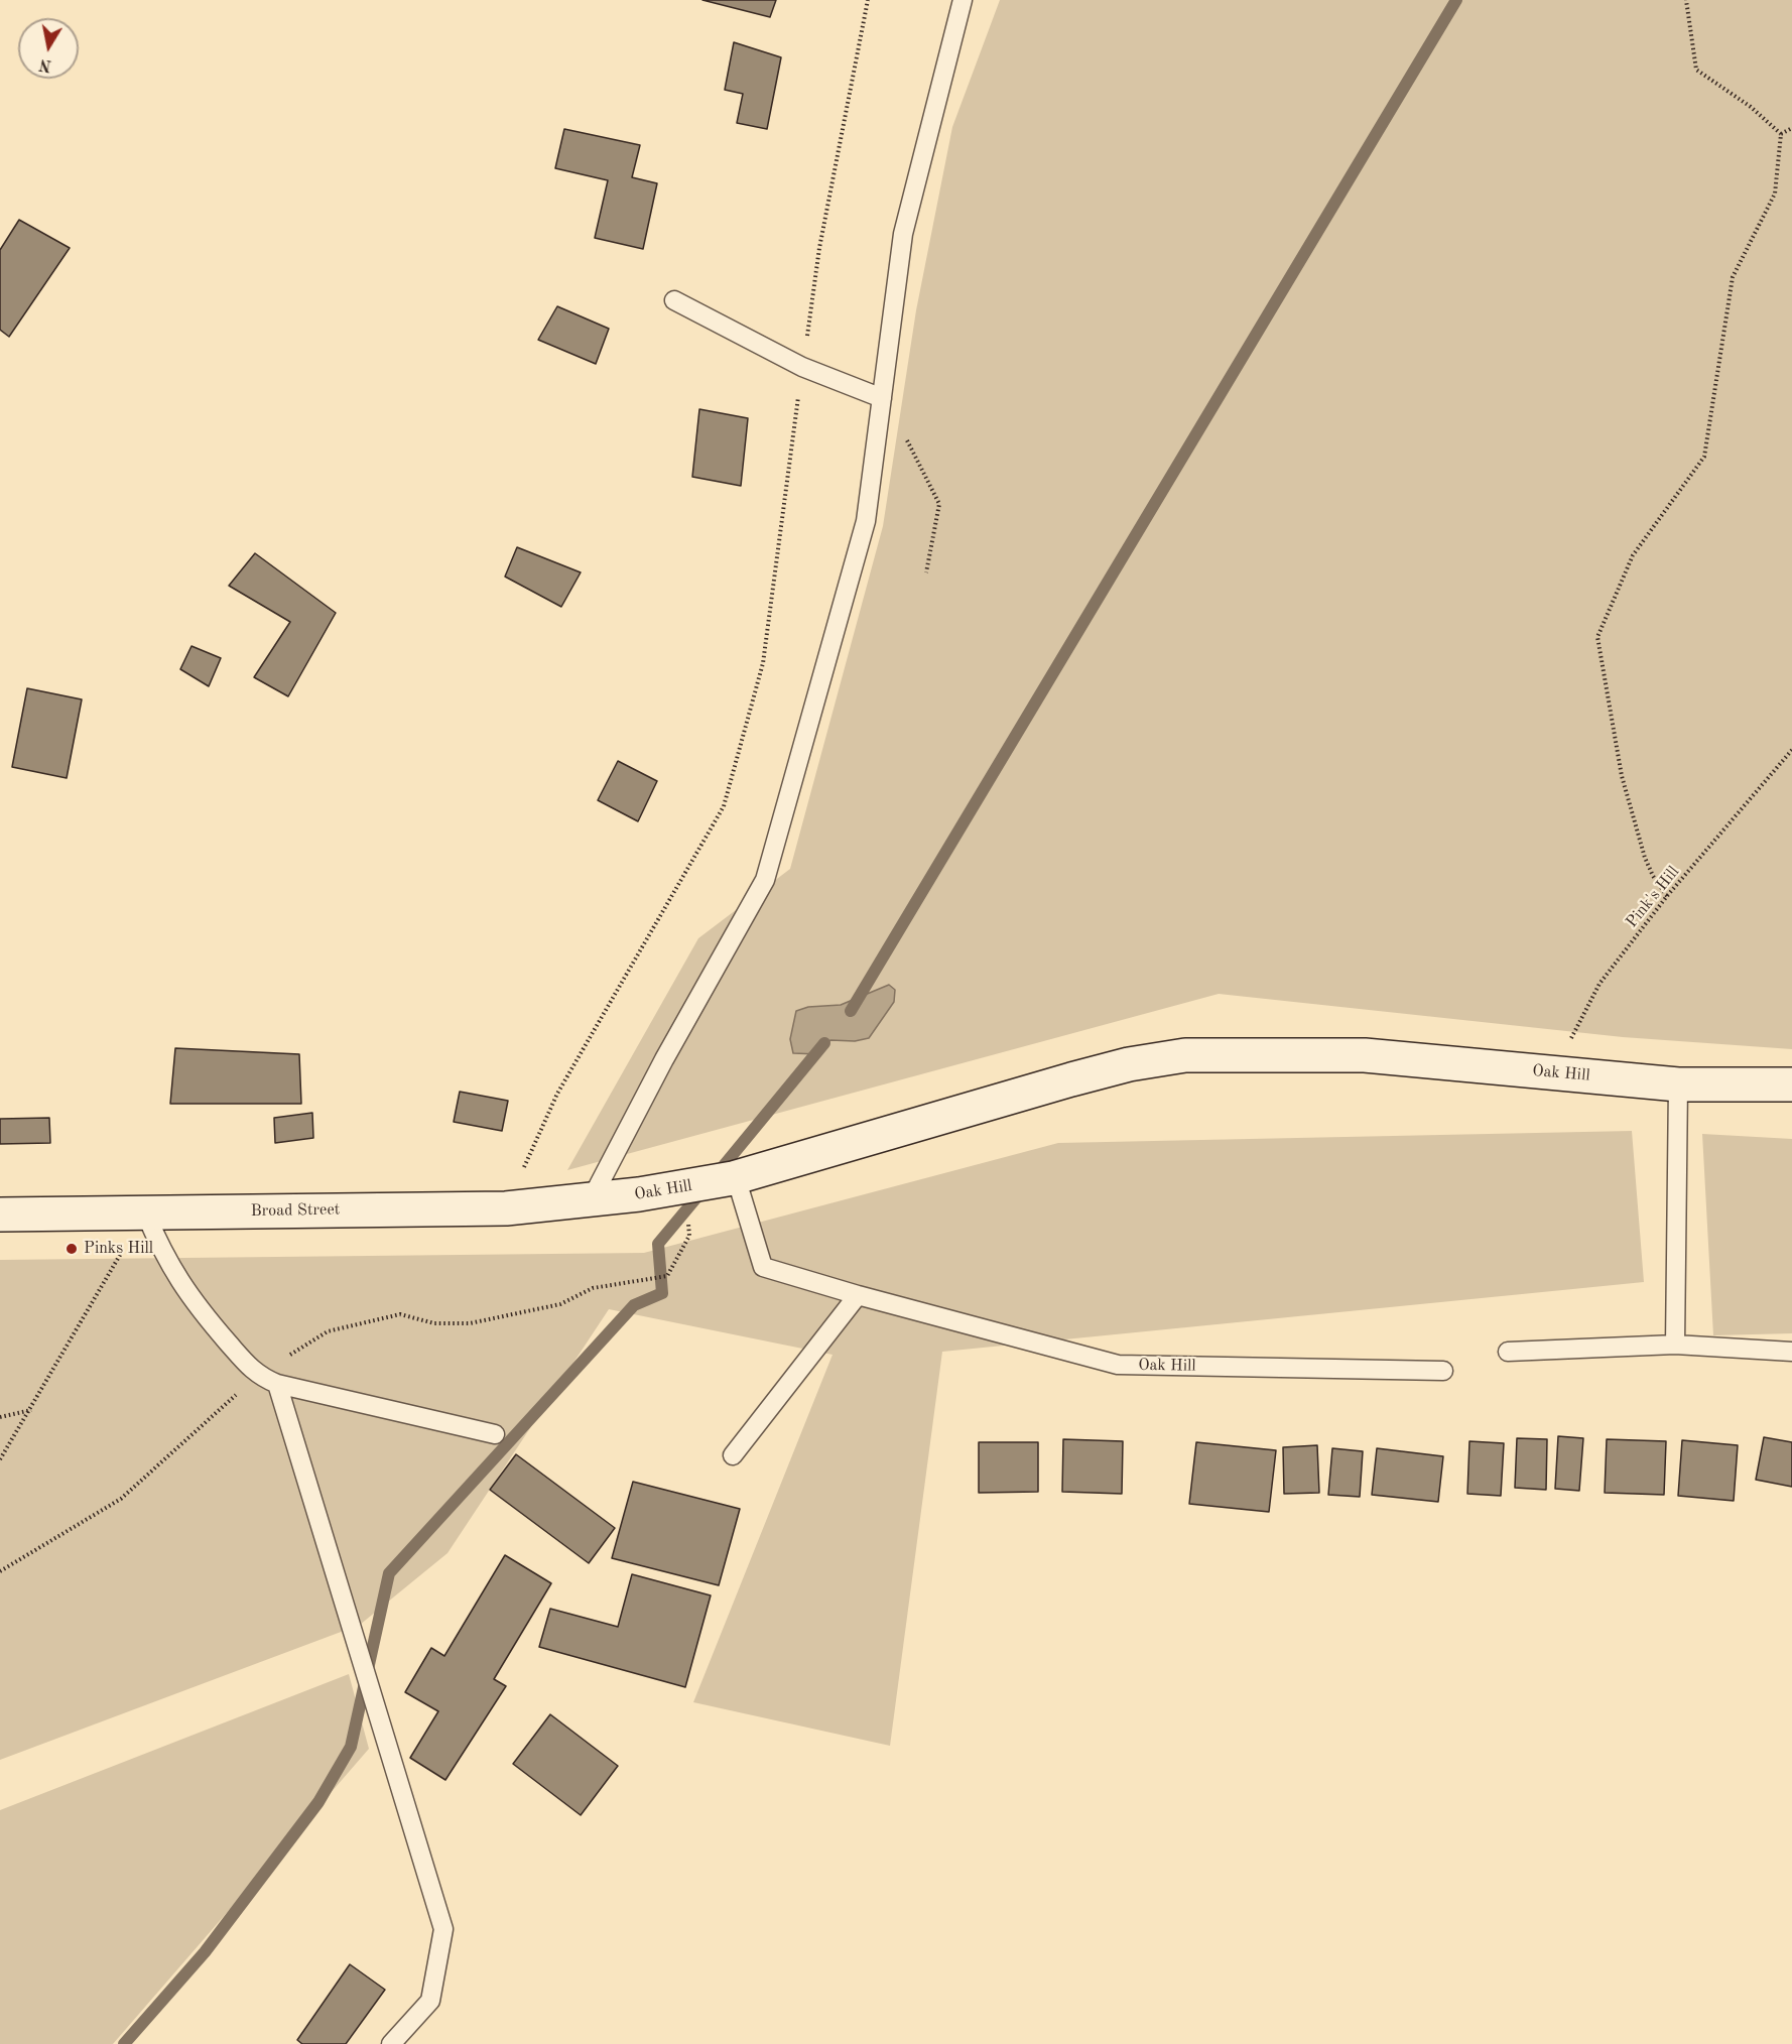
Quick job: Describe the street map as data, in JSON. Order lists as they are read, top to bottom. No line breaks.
{"streets":{"street":["Oak Hill","Broad Street"],"path":["Pink's Hill"]},"crossings":[["Pink's Hill","Oak Hill"],["Oak Hill","Broad Street"]],"places":["Pinks Hill"],"north":"bottom"}
